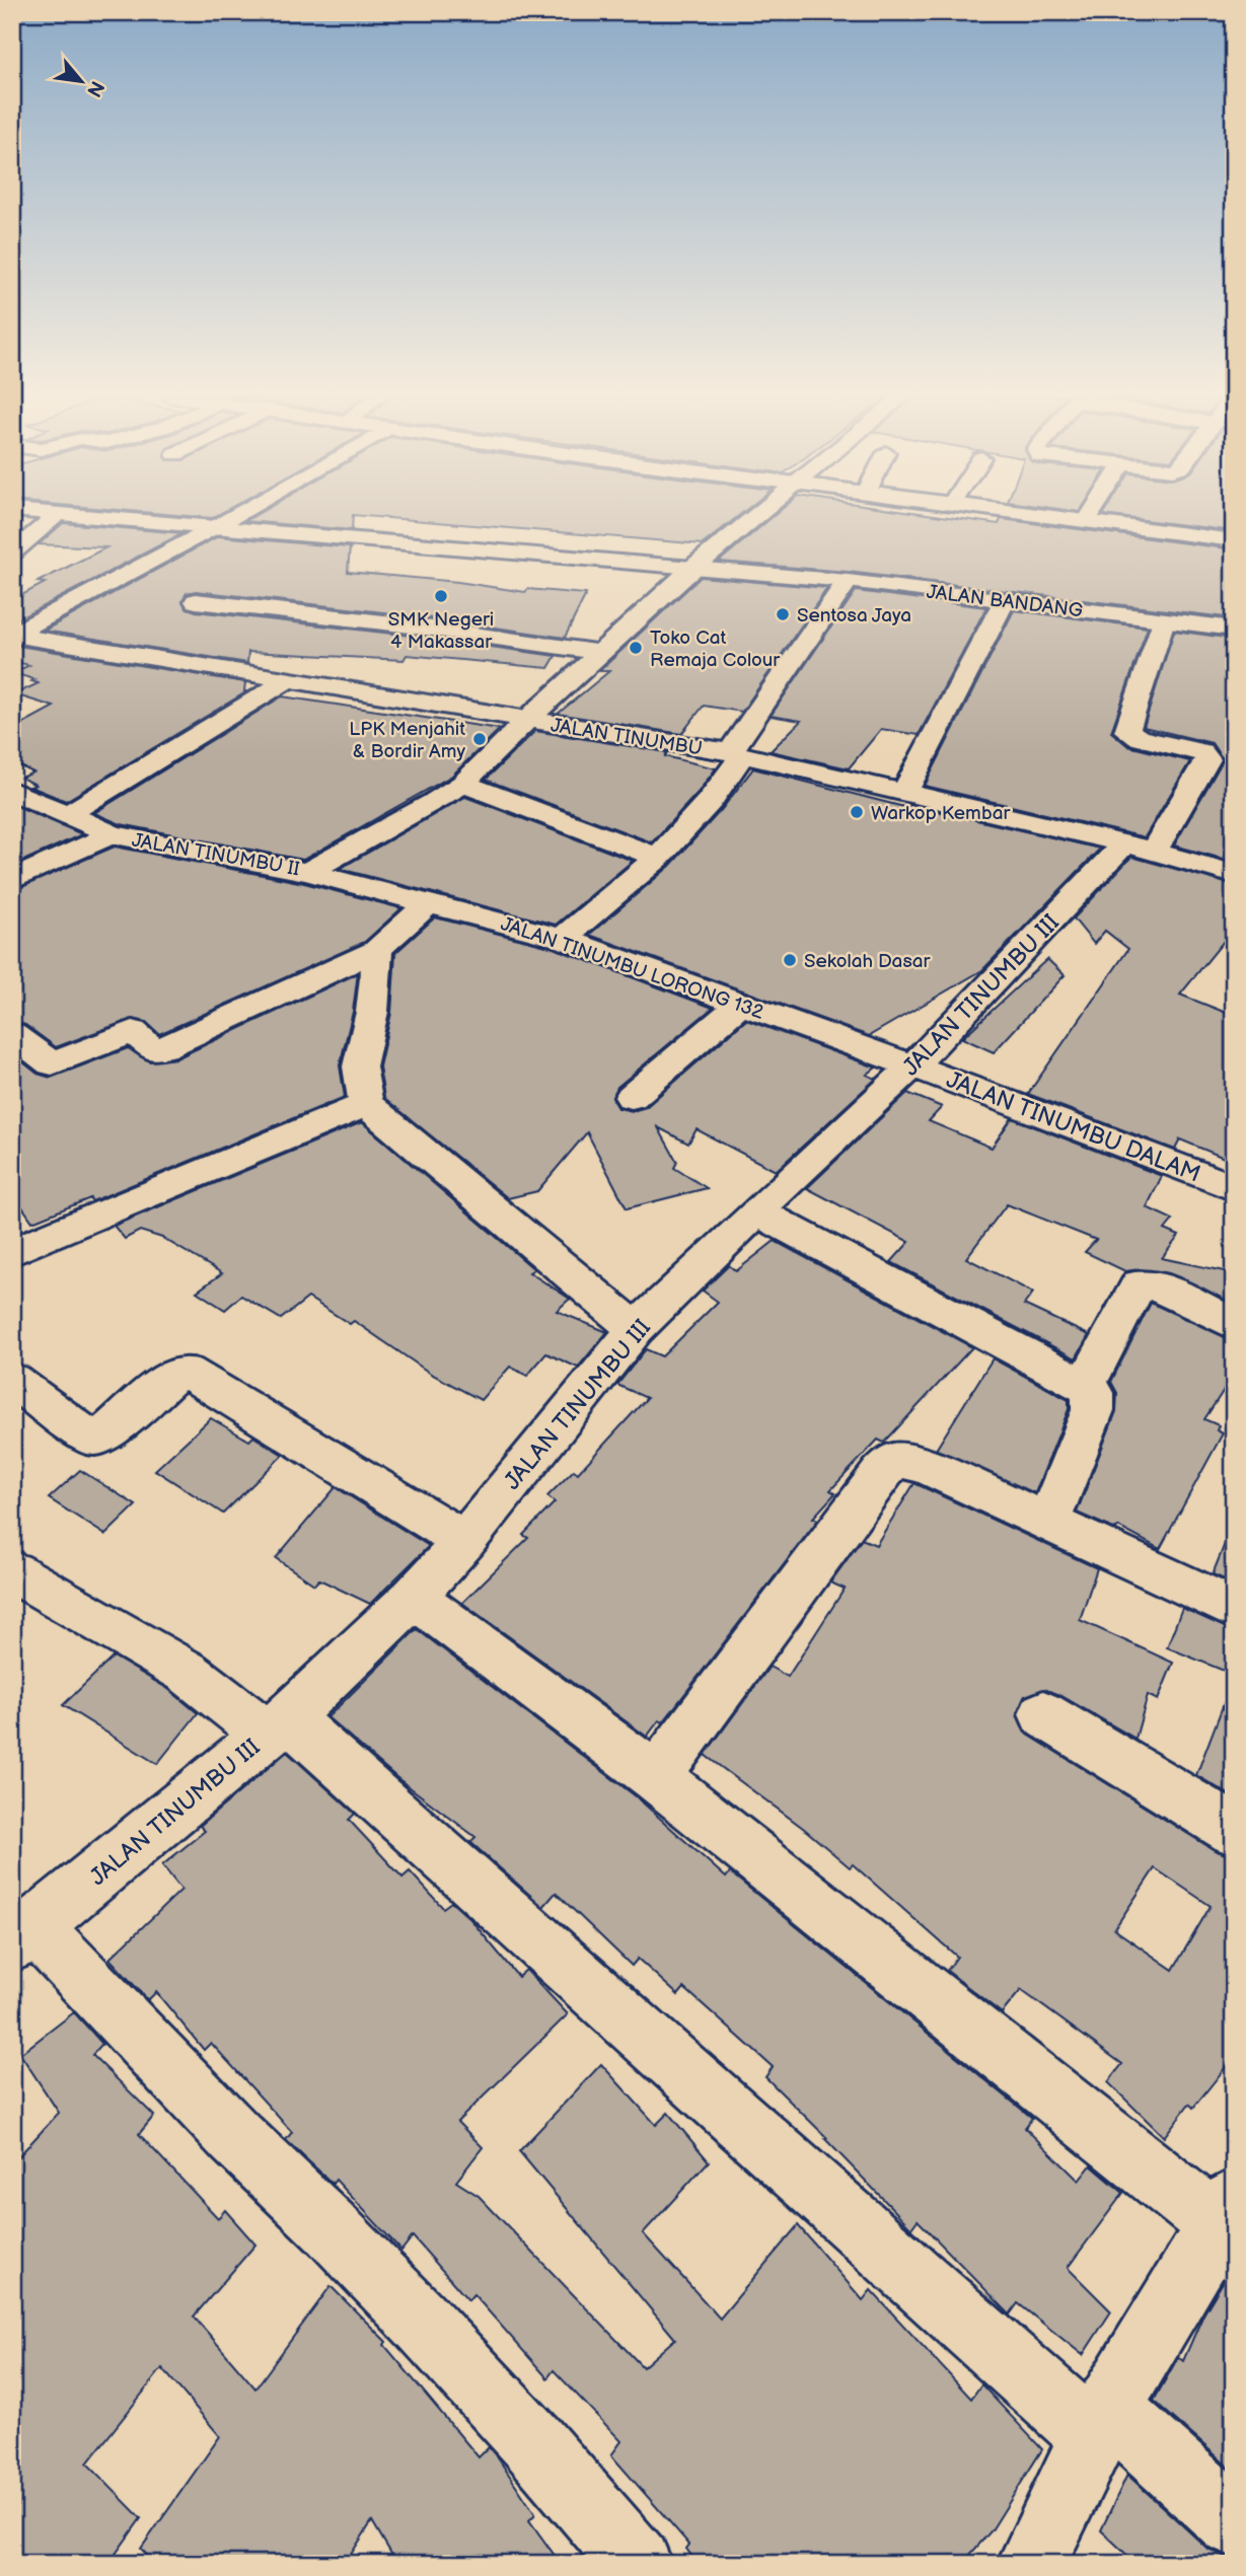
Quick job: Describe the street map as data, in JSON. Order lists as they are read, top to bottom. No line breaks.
{"streets":{"street":["JALAN BANDANG","JALAN TINUMBU","JALAN TINUMBU II","JALAN TINUMBU LORONG 132","JALAN TINUMBU III","JALAN TINUMBU DALAM"]},"crossings":[["JALAN BANDANG","JALAN TINUMBU II"],["JALAN BANDANG","JALAN TINUMBU III"],["JALAN TINUMBU","JALAN TINUMBU II"],["JALAN TINUMBU","JALAN TINUMBU III"],["JALAN TINUMBU II","JALAN TINUMBU LORONG 132"],["JALAN TINUMBU LORONG 132","JALAN TINUMBU III"],["JALAN TINUMBU LORONG 132","JALAN TINUMBU DALAM"],["JALAN TINUMBU III","JALAN TINUMBU DALAM"]],"places":["SMK Negeri 4 Makassar","Sentosa Jaya","Toko Cat Remaja Colour","LPK Menjahit & Bordir Amy","Warkop Kembar","Sekolah Dasar"],"north":"bottom right"}
